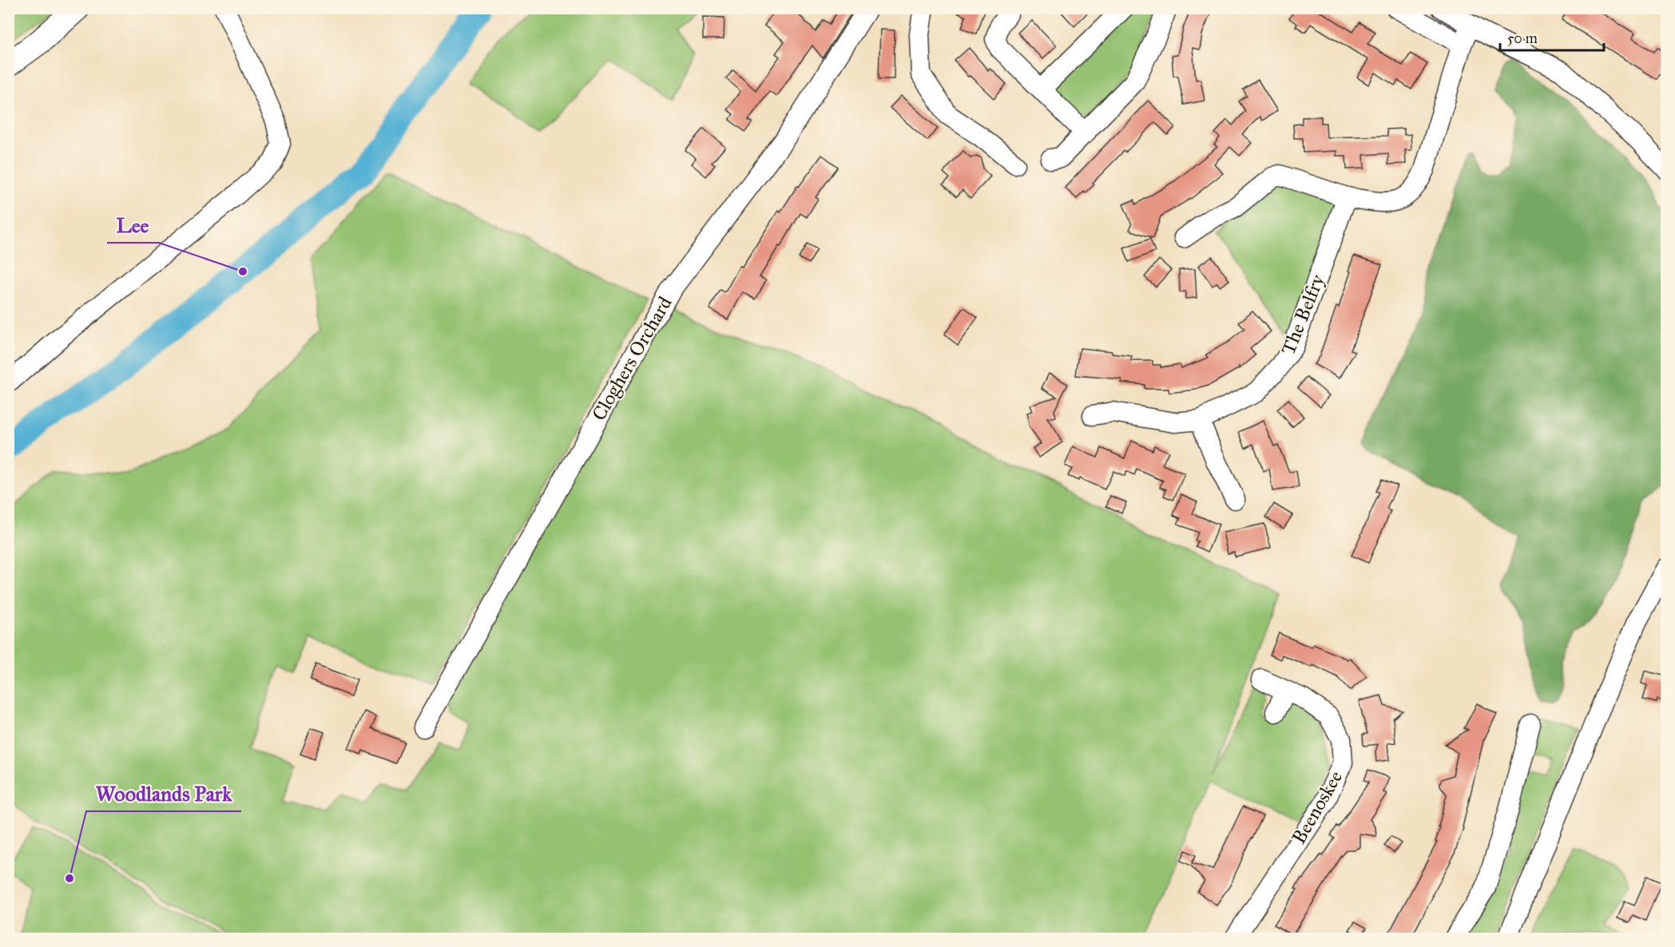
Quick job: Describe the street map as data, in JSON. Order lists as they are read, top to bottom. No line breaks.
{"streets":{"street":["The Belfry","Cloghers Orchard","Beenoskee"]},"places":["Lee","Woodlands Park"],"scale_bar":"50 m"}
